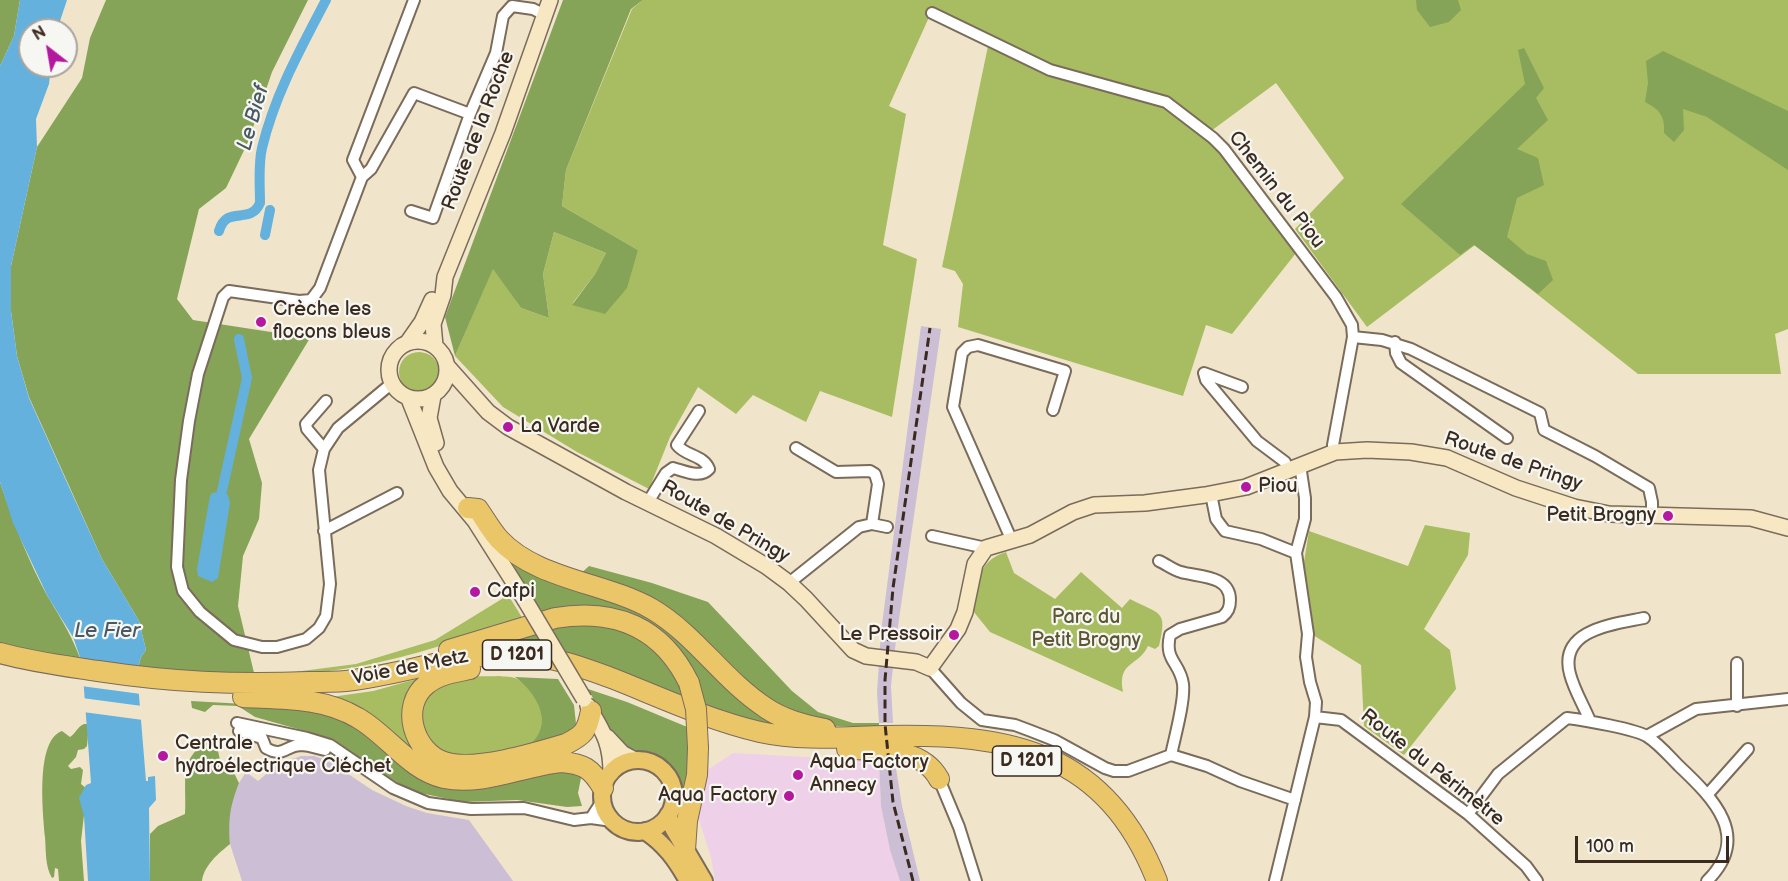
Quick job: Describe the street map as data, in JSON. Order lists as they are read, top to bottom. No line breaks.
{"streets":{"highway":["D 1201","Voie de Metz"],"street":["Route de la Roche","Chemin du Piou","Route de Pringy","Route du Périmètre"]},"crossings":[["Route de la Roche","Route de Pringy"],["Chemin du Piou","Route de Pringy"],["D 1201","Voie de Metz"]],"water":["Le Bief","Le Fier"],"parks":["Parc du Petit Brogny"],"places":["Crèche les flocons bleus","La Varde","Piou","Petit Brogny","Cafpi","Le Pressoir","Centrale hydroélectrique Cléchet","Aqua Factory Annecy","Aqua Factory"],"scale_bar":"100 m","north":"top left"}
